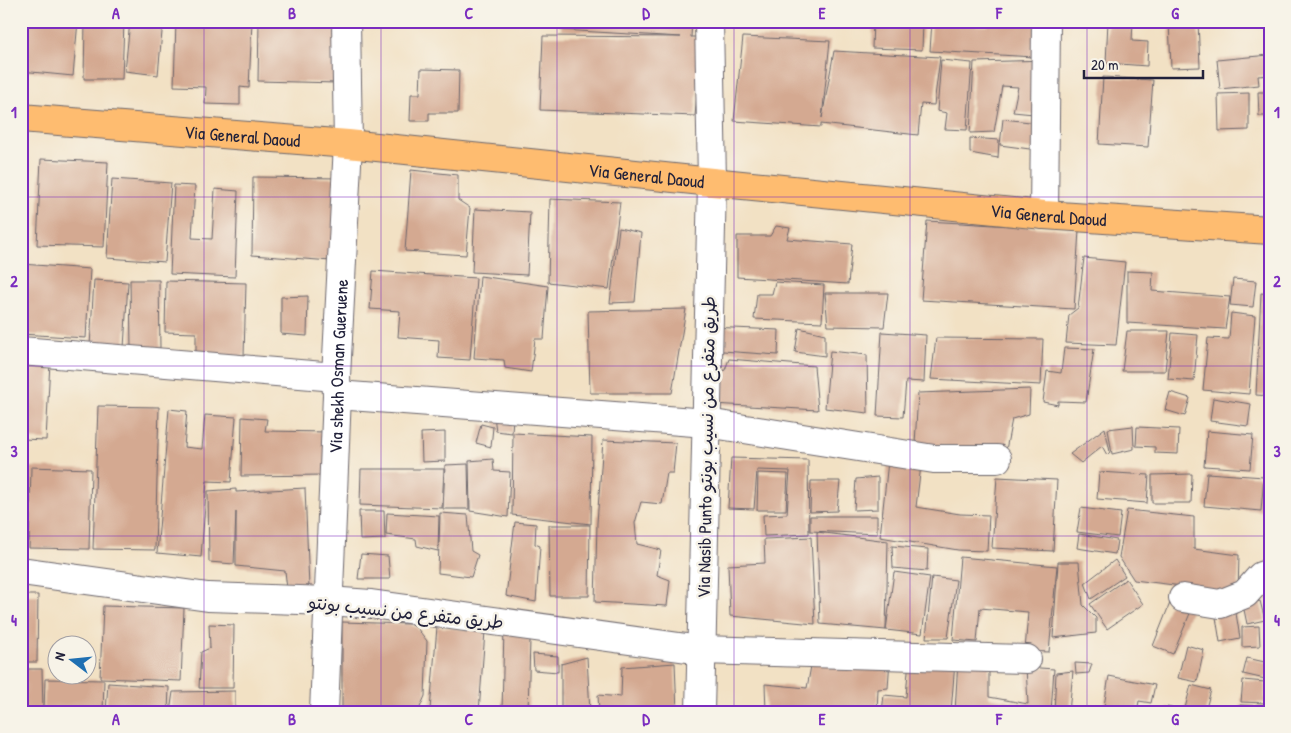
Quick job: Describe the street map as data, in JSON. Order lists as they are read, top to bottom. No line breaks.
{"streets":{"main road":["Via General Daoud"],"street":["Via shekh Osman Gueruene","Via Nasib Punto طريق متفرع من نسيب بونتو","طريق متفرع من نسيب بونتو"]},"crossings":[["Via General Daoud","Via shekh Osman Gueruene"],["Via General Daoud","Via Nasib Punto طريق متفرع من نسيب بونتو"],["Via shekh Osman Gueruene","طريق متفرع من نسيب بونتو"],["Via Nasib Punto طريق متفرع من نسيب بونتو","طريق متفرع من نسيب بونتو"]],"scale_bar":"20 m","north":"left","grid":{"columns":["A","B","C","D","E","F","G"],"rows":["1","2","3","4"]}}
